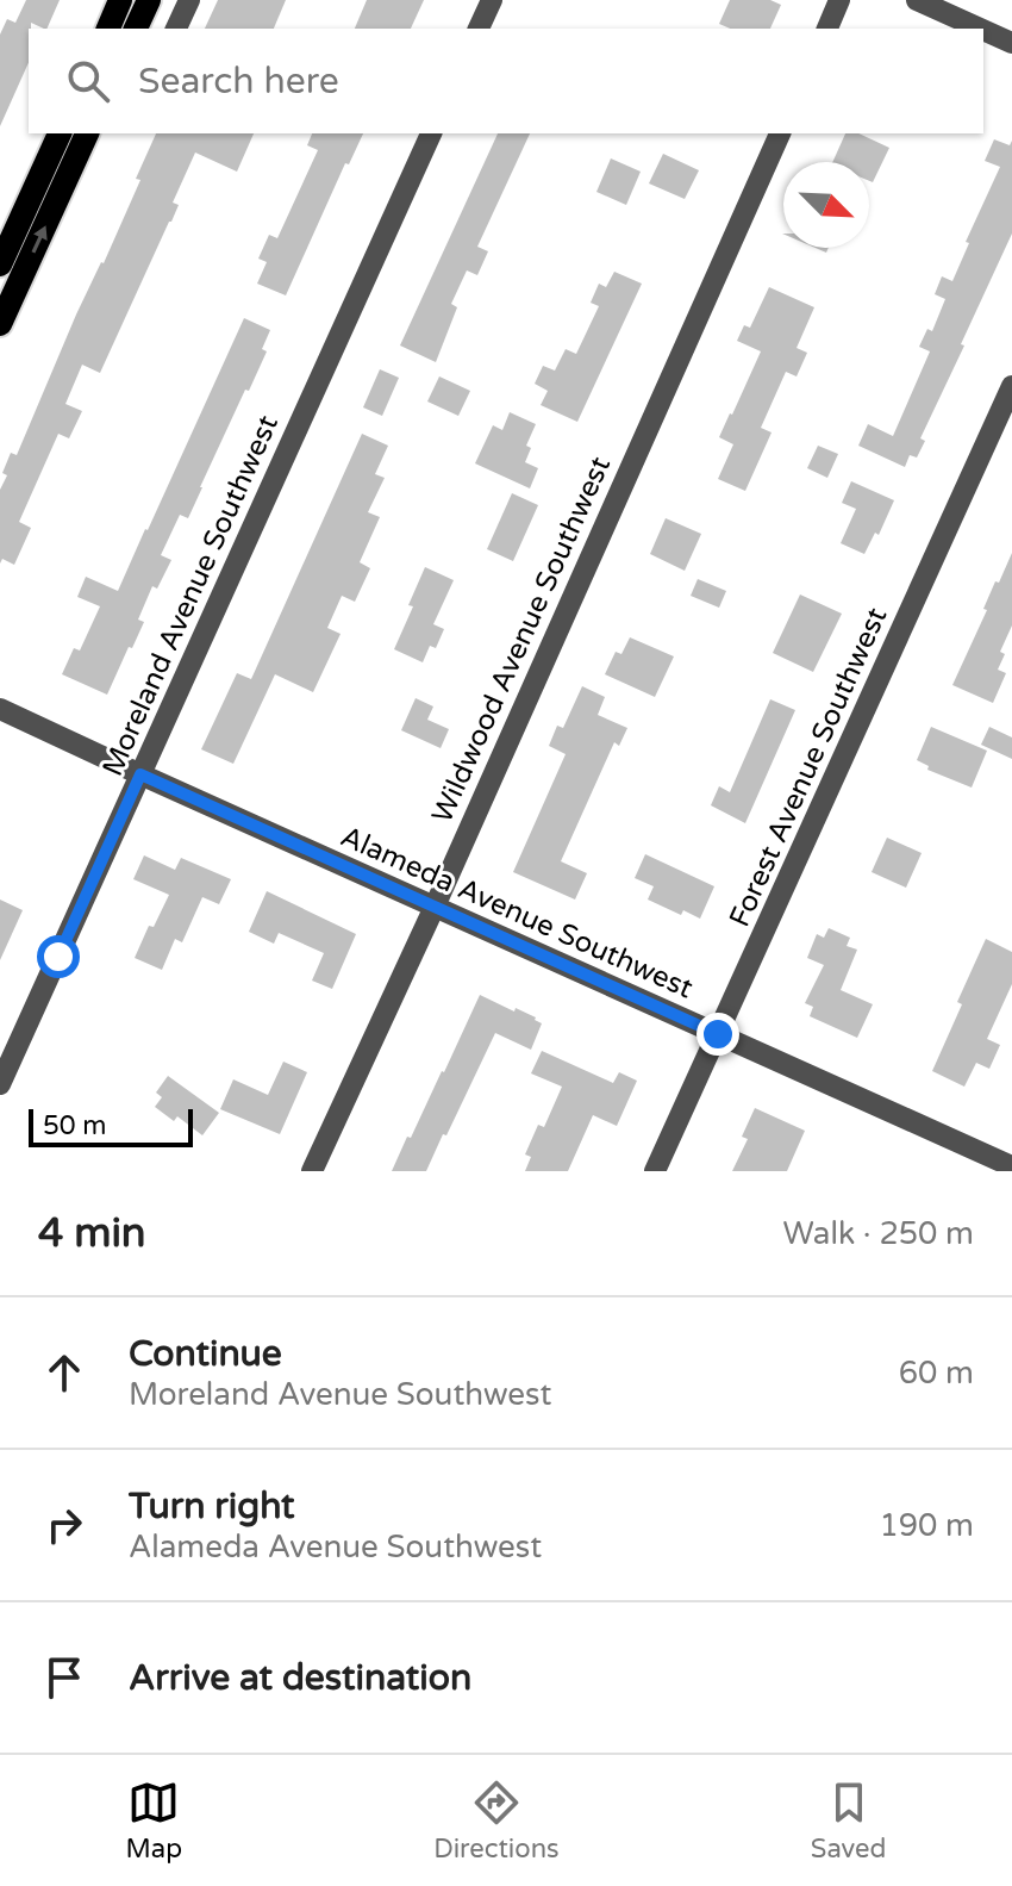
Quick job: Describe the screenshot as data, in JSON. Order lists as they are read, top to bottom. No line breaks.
{"streets":{"street":["Moreland Avenue Southwest","Wildwood Avenue Southwest","Forest Avenue Southwest","Alameda Avenue Southwest"]},"crossings":[["Moreland Avenue Southwest","Alameda Avenue Southwest"],["Wildwood Avenue Southwest","Alameda Avenue Southwest"],["Forest Avenue Southwest","Alameda Avenue Southwest"]],"scale_bar":"50 m","north":"bottom right","page":{"search":"Search here","scale":"50 m","heading":["4 min","Walk · 250 m"],"list":[["Continue","Moreland Avenue Southwest","60 m"],["Turn right","Alameda Avenue Southwest","190 m"],"Arrive at destination"],"nav":["Map","Directions","Saved"]}}
